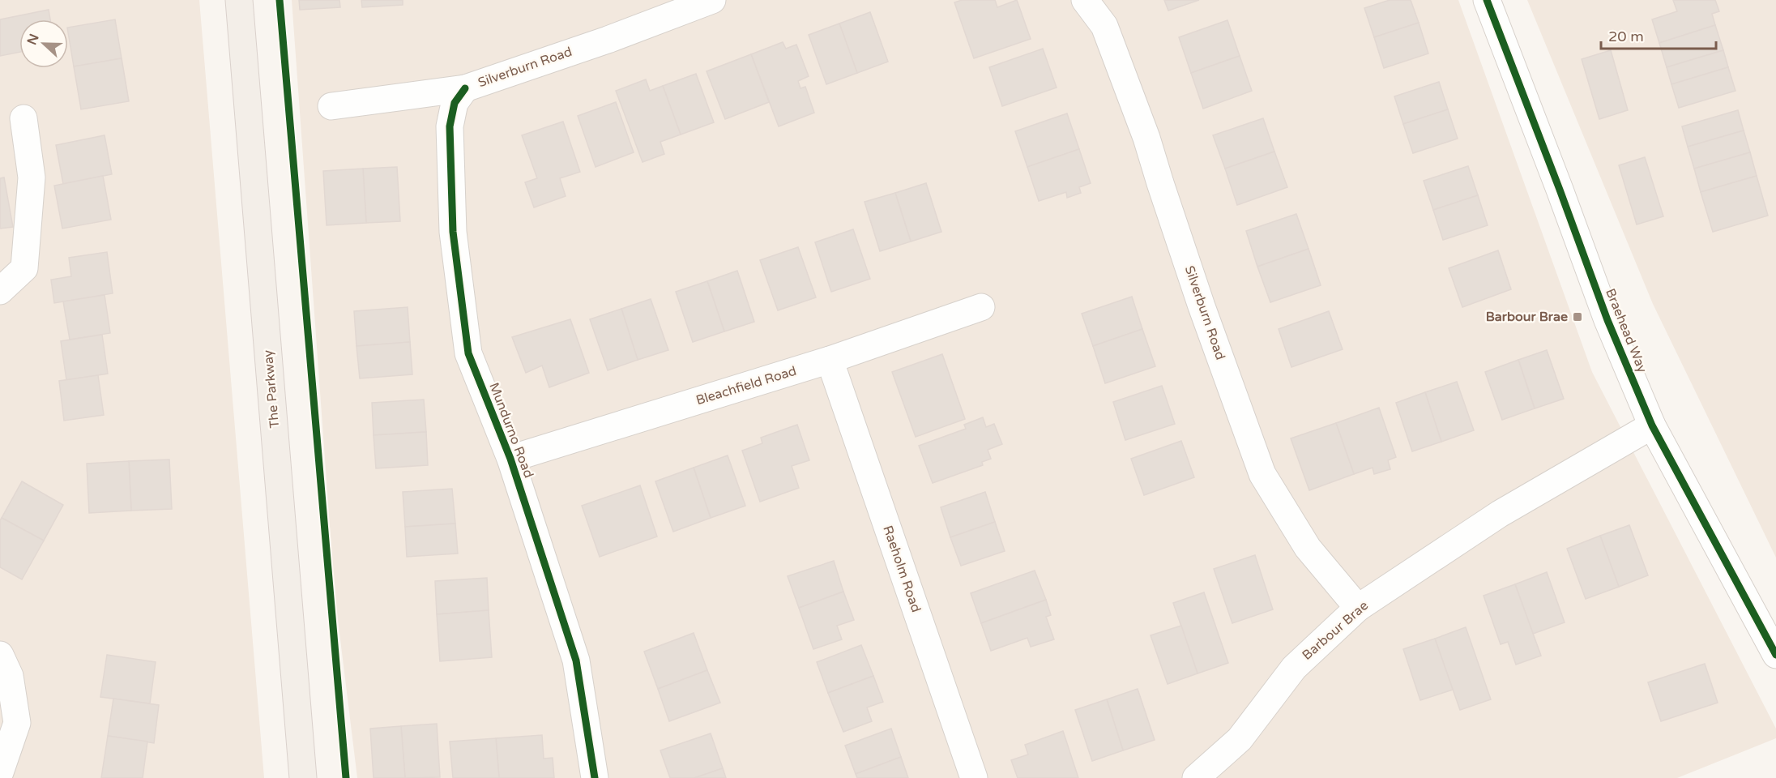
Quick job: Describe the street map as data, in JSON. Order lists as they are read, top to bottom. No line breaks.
{"streets":{"main road":["The Parkway"],"street":["Silverburn Road","Braehead Way","Bleachfield Road","Mundurno Road","Raeholm Road","Barbour Brae"]},"crossings":[["Silverburn Road","Mundurno Road"],["Silverburn Road","Barbour Brae"],["Braehead Way","Barbour Brae"],["Bleachfield Road","Mundurno Road"],["Bleachfield Road","Raeholm Road"]],"places":{"transit":["Barbour Brae"]},"scale_bar":"20 m","north":"left"}
